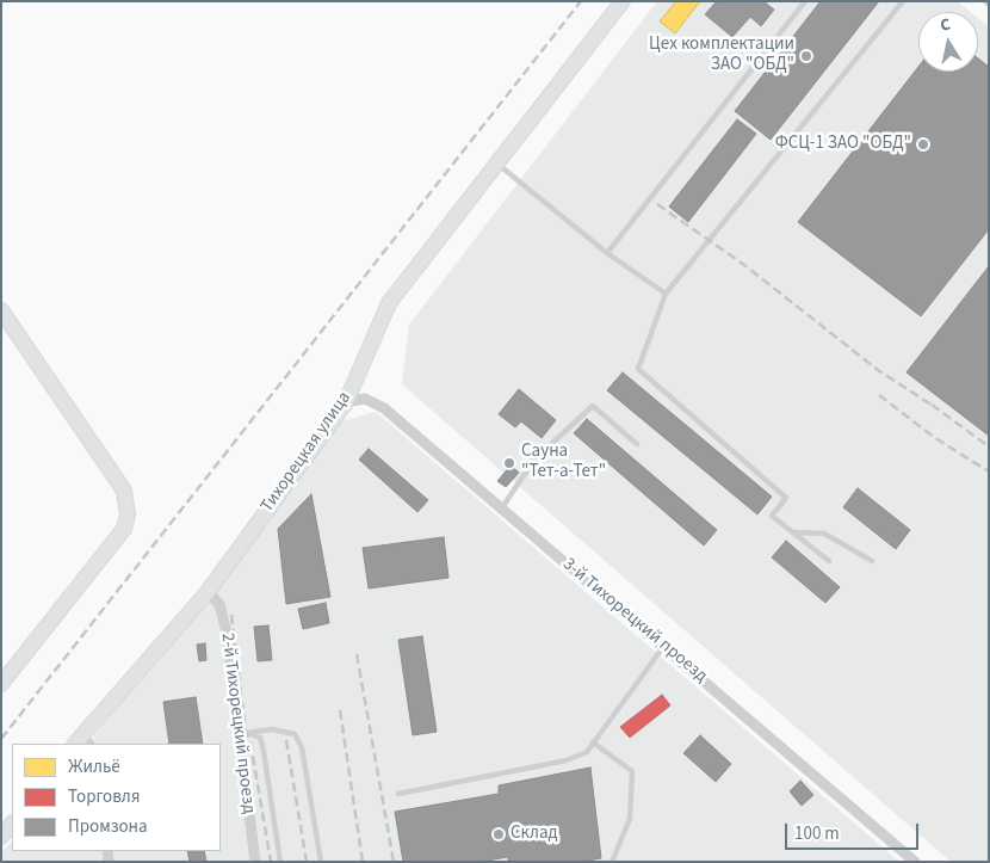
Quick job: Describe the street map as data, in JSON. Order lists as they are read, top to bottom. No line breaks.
{"streets":{"street":["Тихорецкая улица","3-й Тихорецкий проезд","2-й Тихорецкий проезд"]},"crossings":[["Тихорецкая улица","3-й Тихорецкий проезд"],["Тихорецкая улица","2-й Тихорецкий проезд"]],"places":["Цех комплектации ЗАО \"ОБД\"","ФСЦ-1 ЗАО \"ОБД\"","Сауна \"Тет-а-Тет\"","Склад"],"legend":["Жильё","Торговля","Промзона"],"scale_bar":"100 m","north":"top"}
